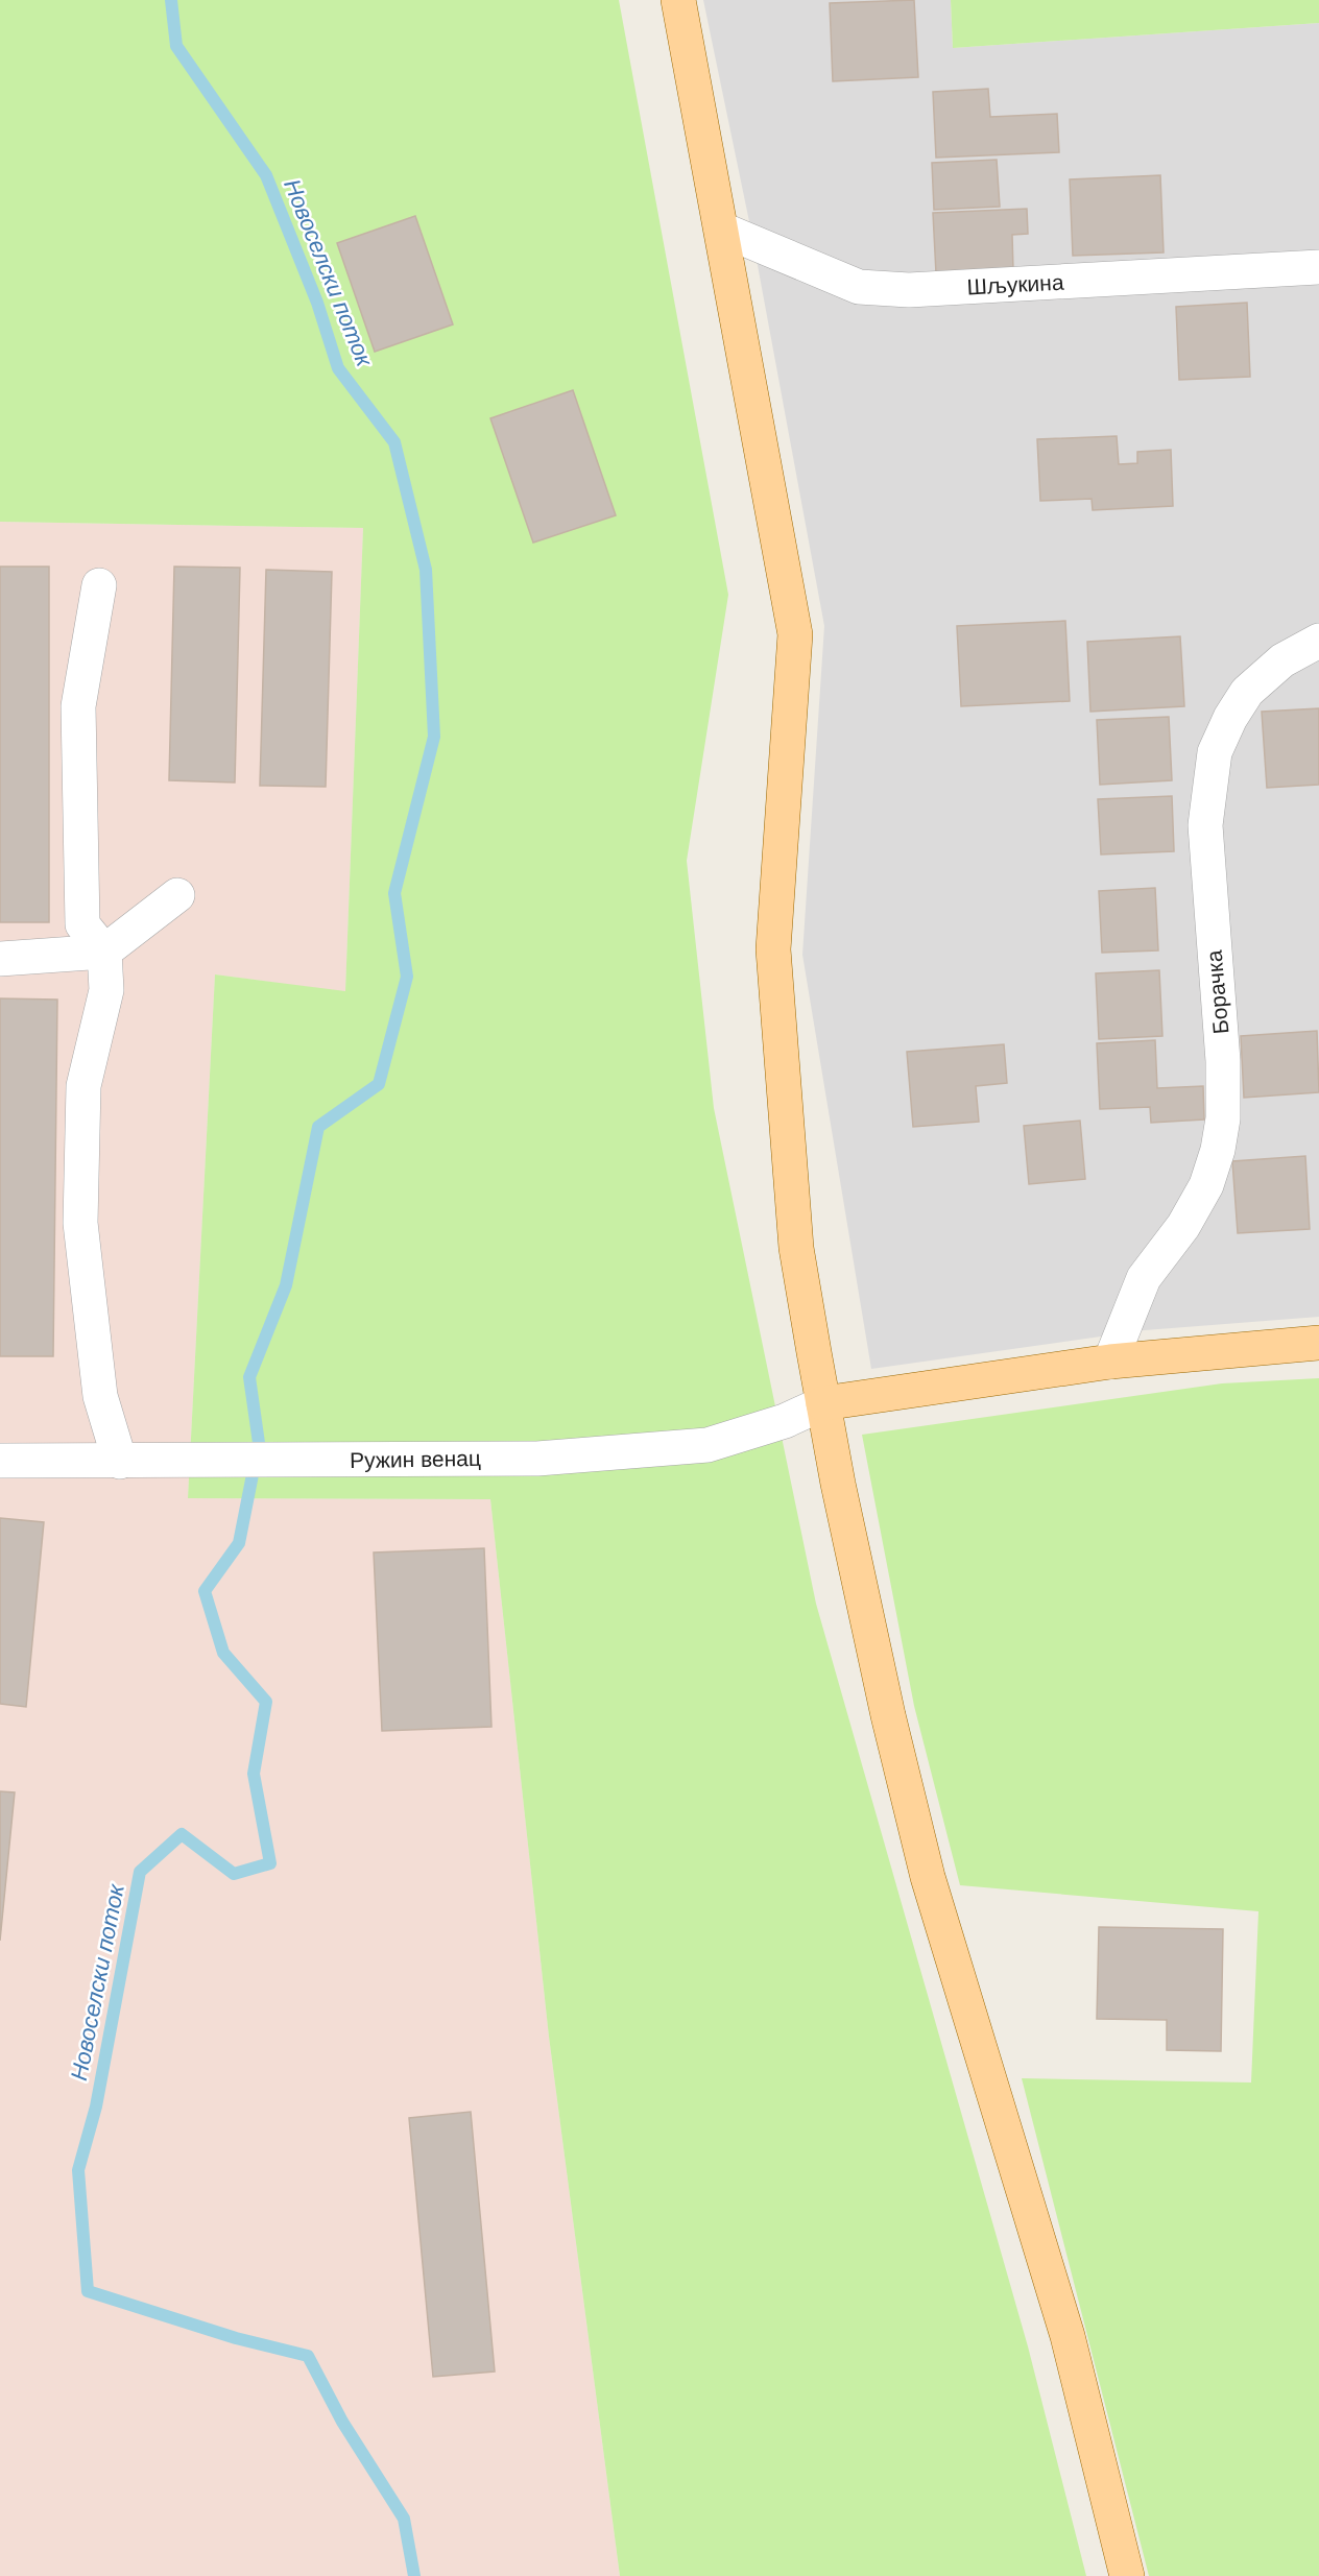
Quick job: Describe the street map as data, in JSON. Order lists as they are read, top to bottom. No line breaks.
{"streets":{"street":["Шљукина","Борачка","Ружин венац"]},"water":["Новоселски поток"]}
